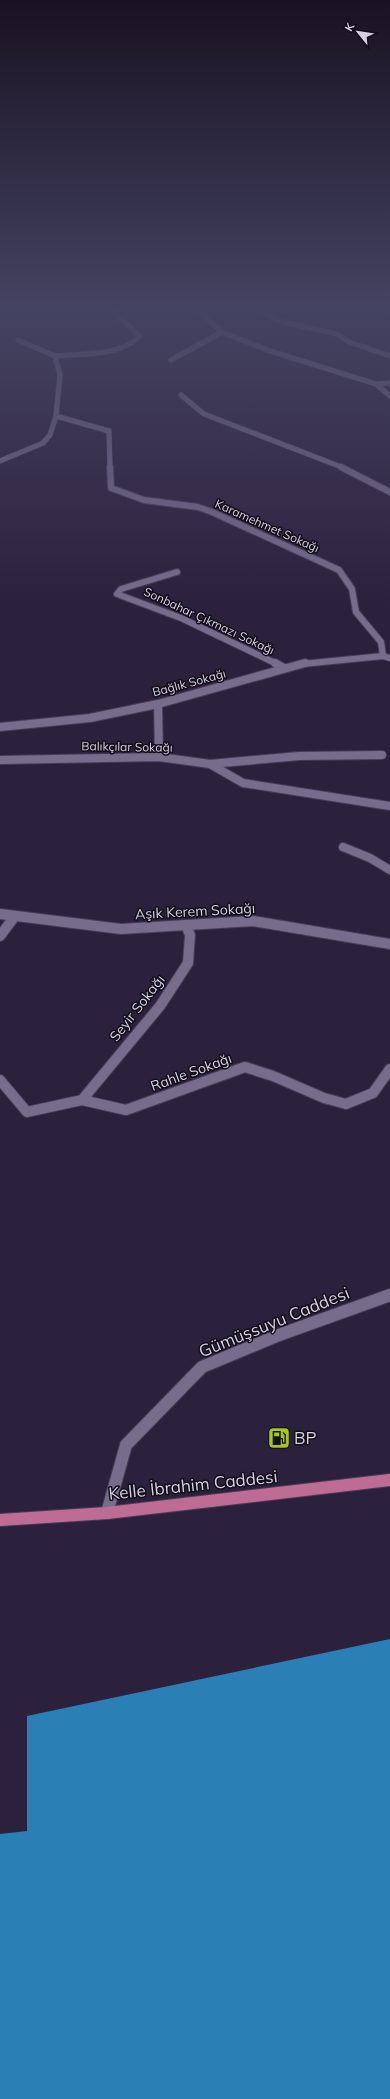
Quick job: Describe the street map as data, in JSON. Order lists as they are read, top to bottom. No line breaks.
{"streets":{"main road":["Kelle İbrahim Caddesi"],"street":["Karamehmet Sokağı","Sonbahar Çıkmazı Sokağı","Bağlık Sokağı","Balıkçılar Sokağı","Aşık Kerem Sokağı","Seyir Sokağı","Rahle Sokağı","Gümüşsuyu Caddesi"]},"crossings":[["Karamehmet Sokağı","Bağlık Sokağı"],["Sonbahar Çıkmazı Sokağı","Bağlık Sokağı"],["Aşık Kerem Sokağı","Seyir Sokağı"],["Seyir Sokağı","Rahle Sokağı"],["Gümüşsuyu Caddesi","Kelle İbrahim Caddesi"]],"places":{"fuel station":["BP"]},"north":"top left"}
